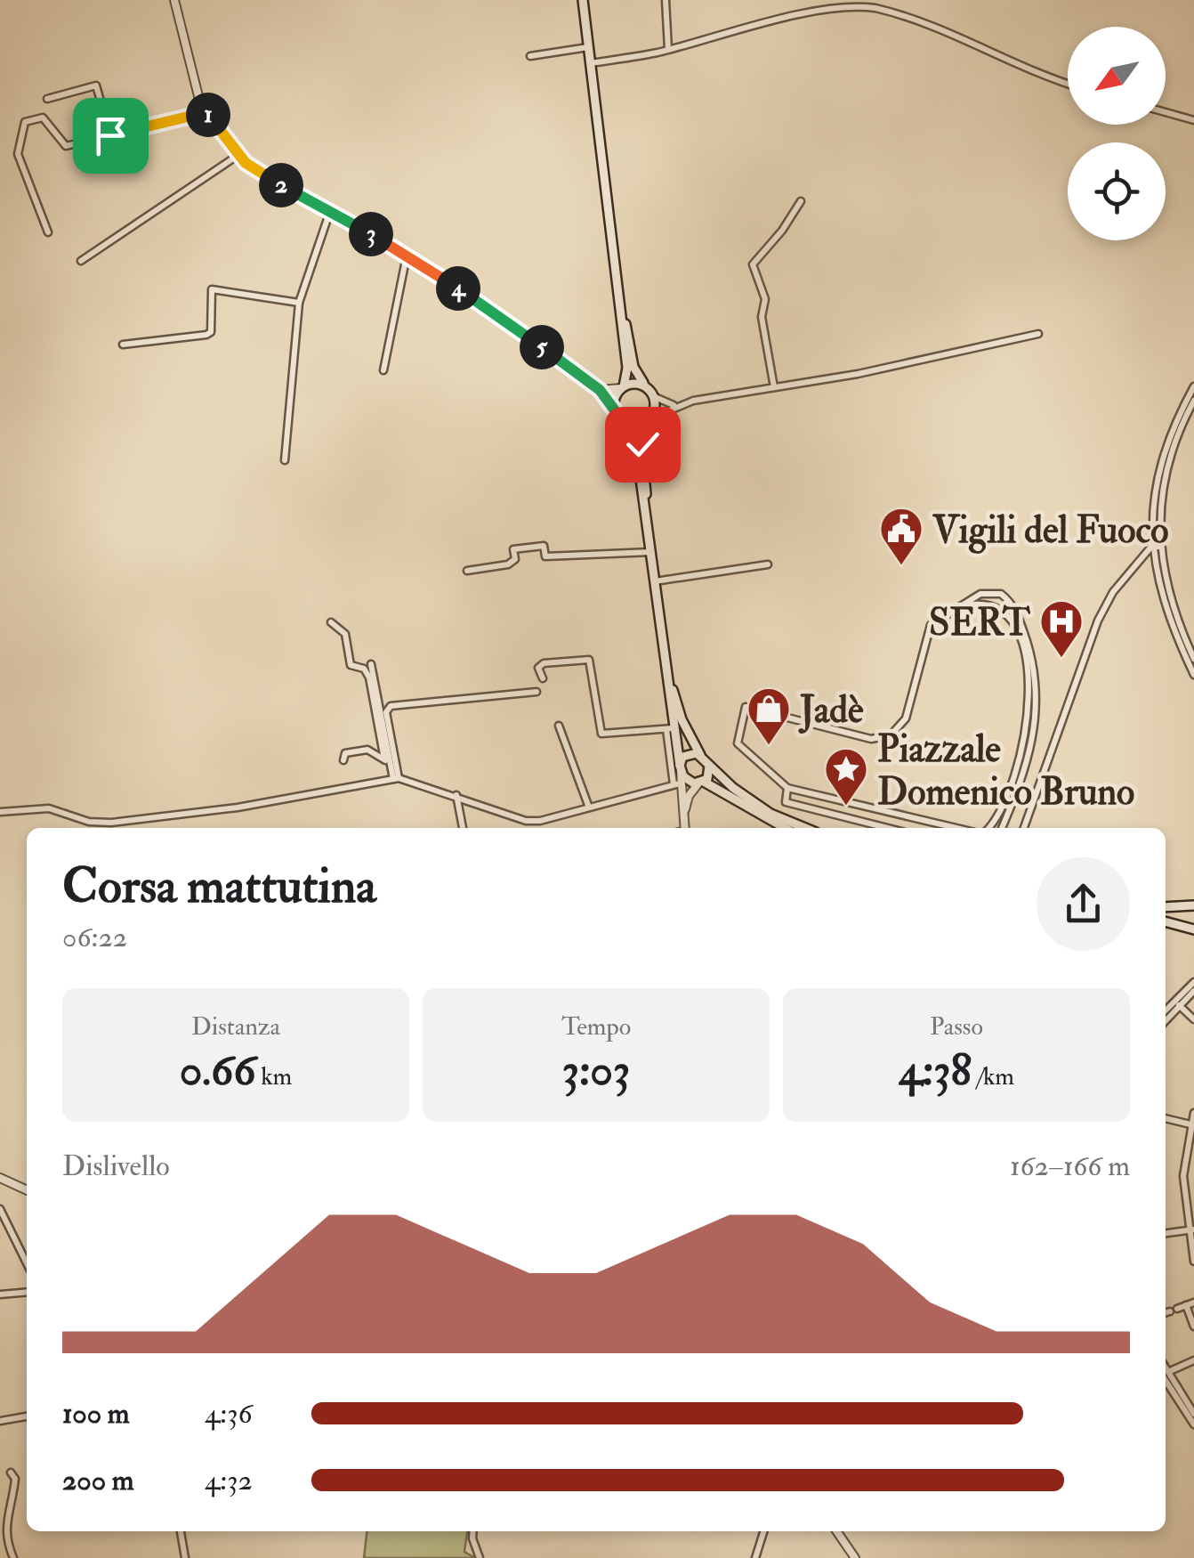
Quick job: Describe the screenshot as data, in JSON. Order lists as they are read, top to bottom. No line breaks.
{"places":{"public building":["Vigili del Fuoco"],"hospital":["SERT"],"shop":["Jadè"],"place":["Piazzale Domenico Bruno"]},"north":"bottom left","page":{"pins":["1","2","3","4","5"],"heading":["Corsa mattutina","06:22"],"stats":[["Distanza","0.66 km"],["Tempo","3:03"],["Passo","4:38 /km"]],"chart":["Dislivello","162–166 m"],"list":[{"name":"100 m","note":"4:36"},{"name":"200 m","note":"4:32"}]}}
